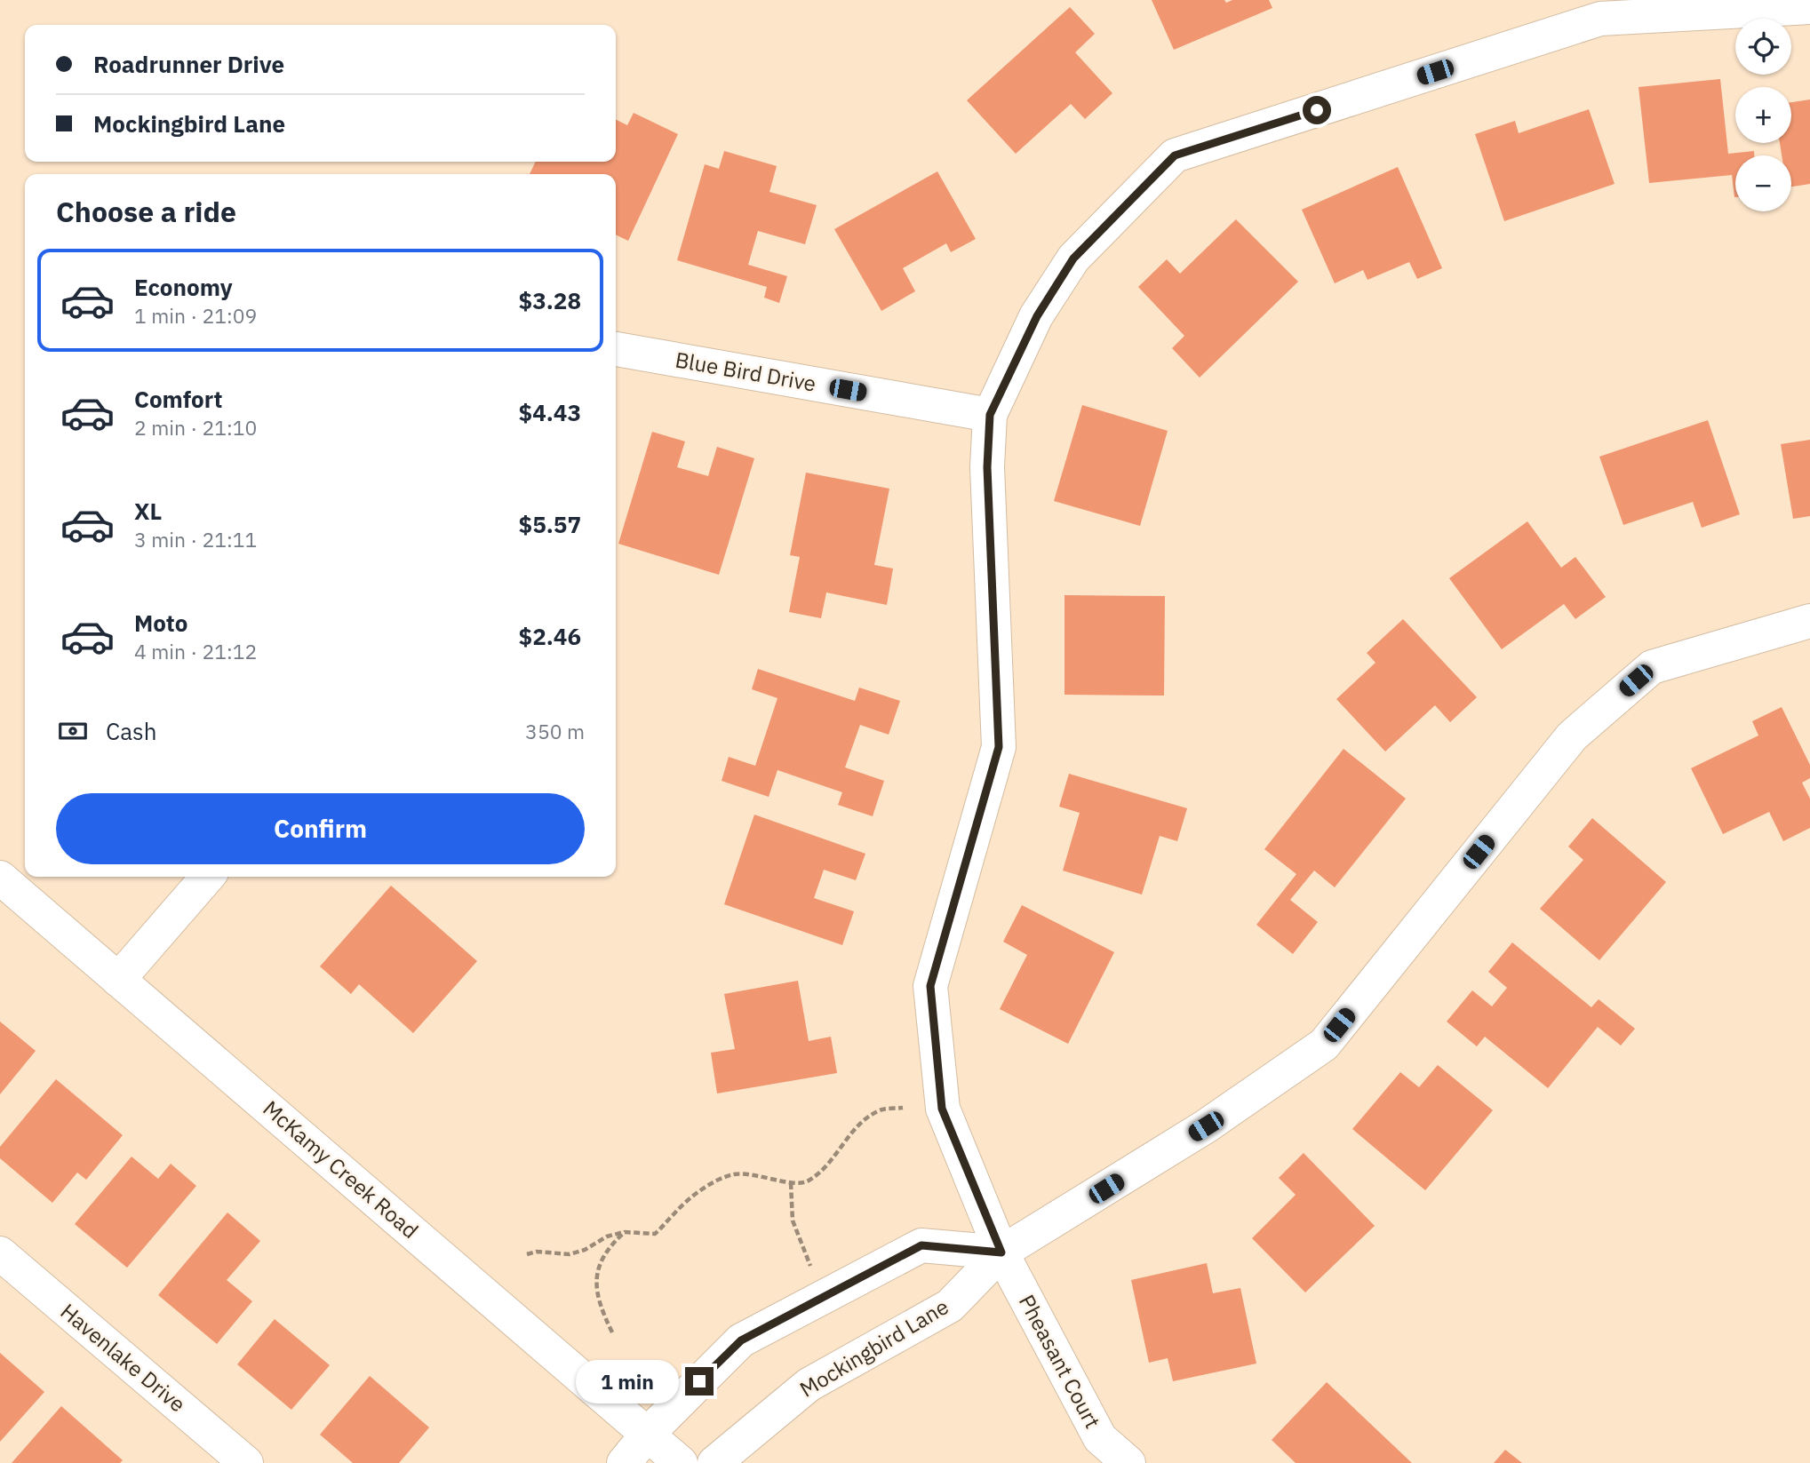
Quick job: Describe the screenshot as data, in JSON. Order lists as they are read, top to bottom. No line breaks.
{"streets":{"street":["Blue Bird Drive","McKamy Creek Road","Mockingbird Lane","Havenlake Drive","Pheasant Court"]},"crossings":[["Blue Bird Drive","Pheasant Court"],["Mockingbird Lane","Pheasant Court"]],"page":{"map_buttons":["+","−"],"banner":["Roadrunner Drive","Mockingbird Lane"],"heading":"Choose a ride","list":[{"name":"Economy","note":"1 min · 21:09","value":"$3.28"},{"name":"Comfort","note":"2 min · 21:10","value":"$4.43"},{"name":"XL","note":"3 min · 21:11","value":"$5.57"},{"name":"Moto","note":"4 min · 21:12","value":"$2.46"}],"pay":["Cash","350 m"],"buttons":"Confirm","bubble":"1 min"}}
